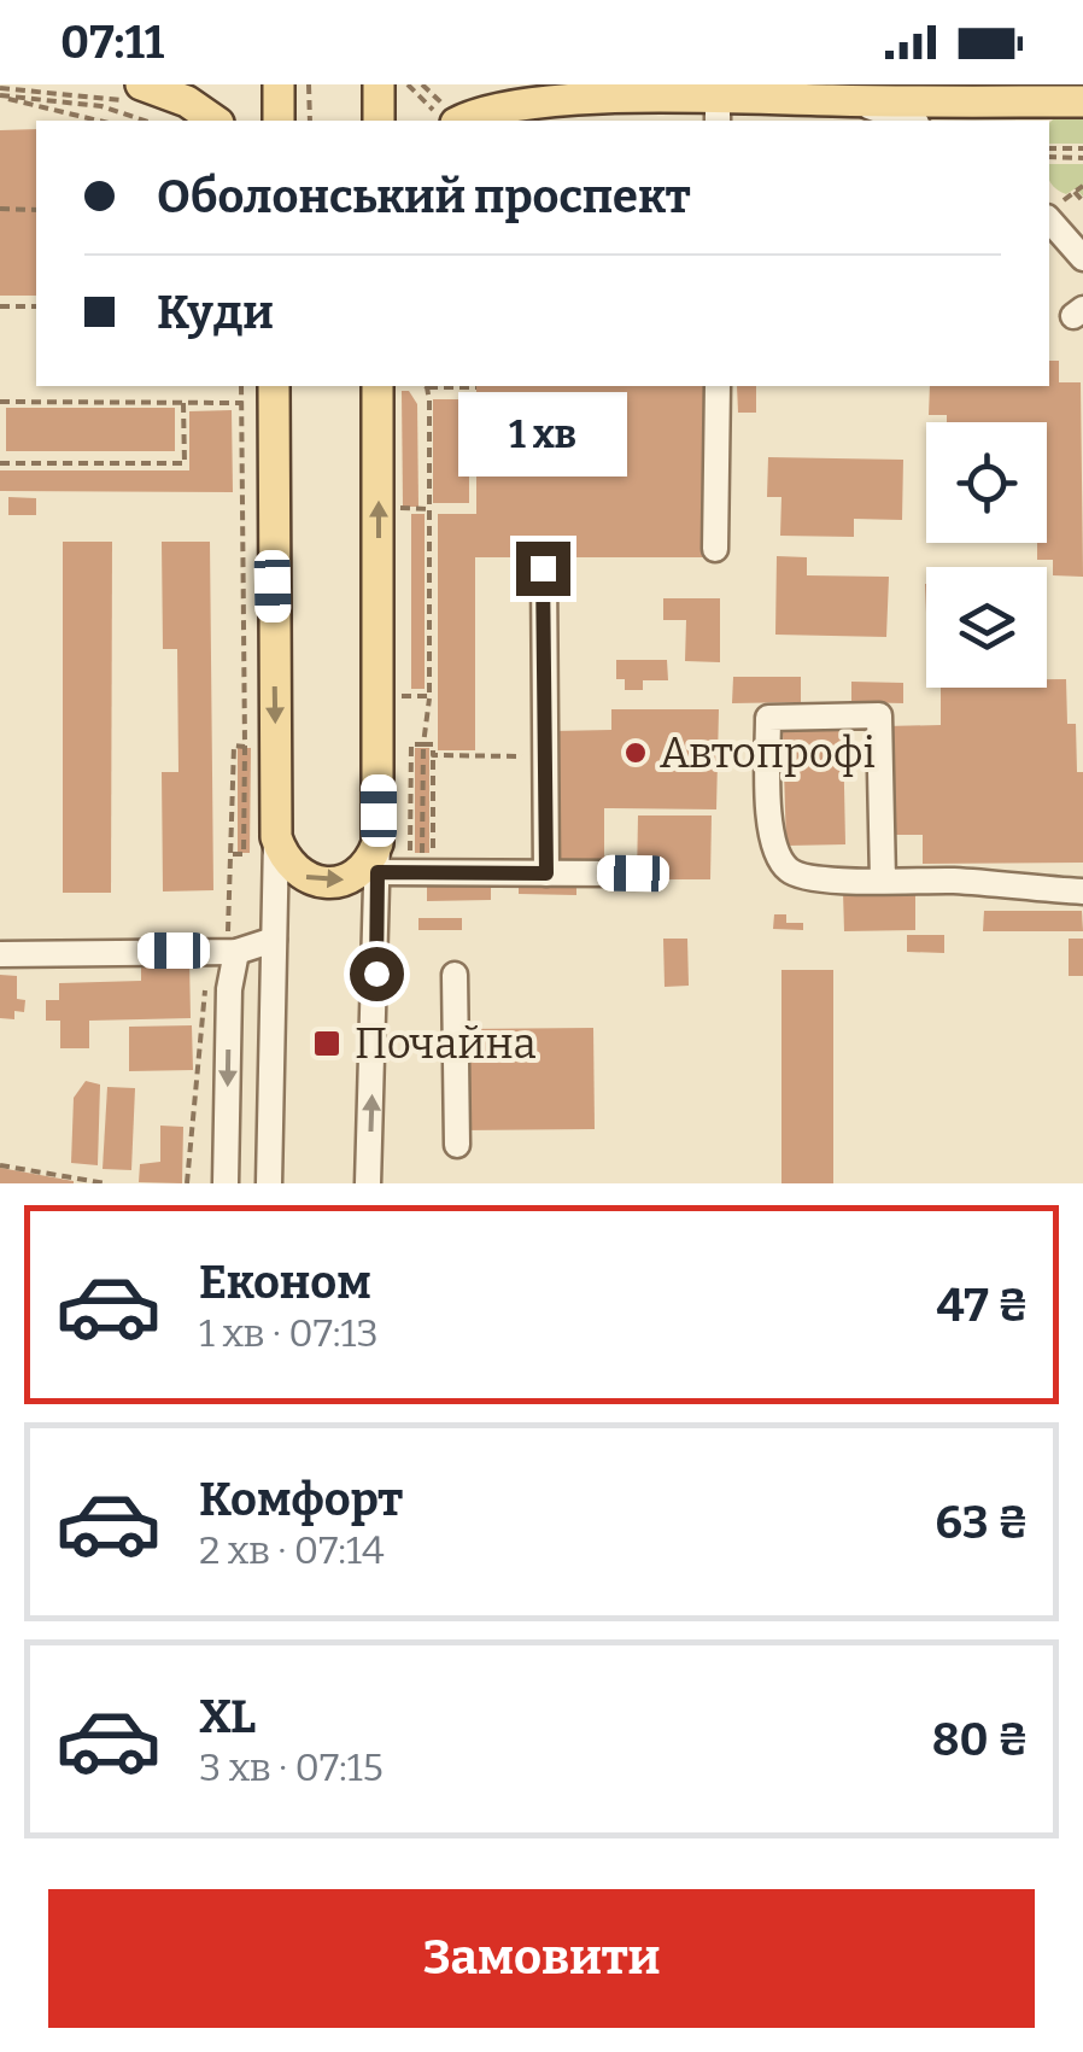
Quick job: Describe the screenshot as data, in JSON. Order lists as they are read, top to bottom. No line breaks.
{"places":{"other":["Автопрофі"],"transit":["Почайна"]},"page":{"status":"07:11","banner":["Оболонський проспект","Куди"],"bubble":"1 хв","list":[{"name":"Економ","note":"1 хв · 07:13","value":"47 ₴"},{"name":"Комфорт","note":"2 хв · 07:14","value":"63 ₴"},{"name":"XL","note":"3 хв · 07:15","value":"80 ₴"}],"buttons":"Замовити"}}
